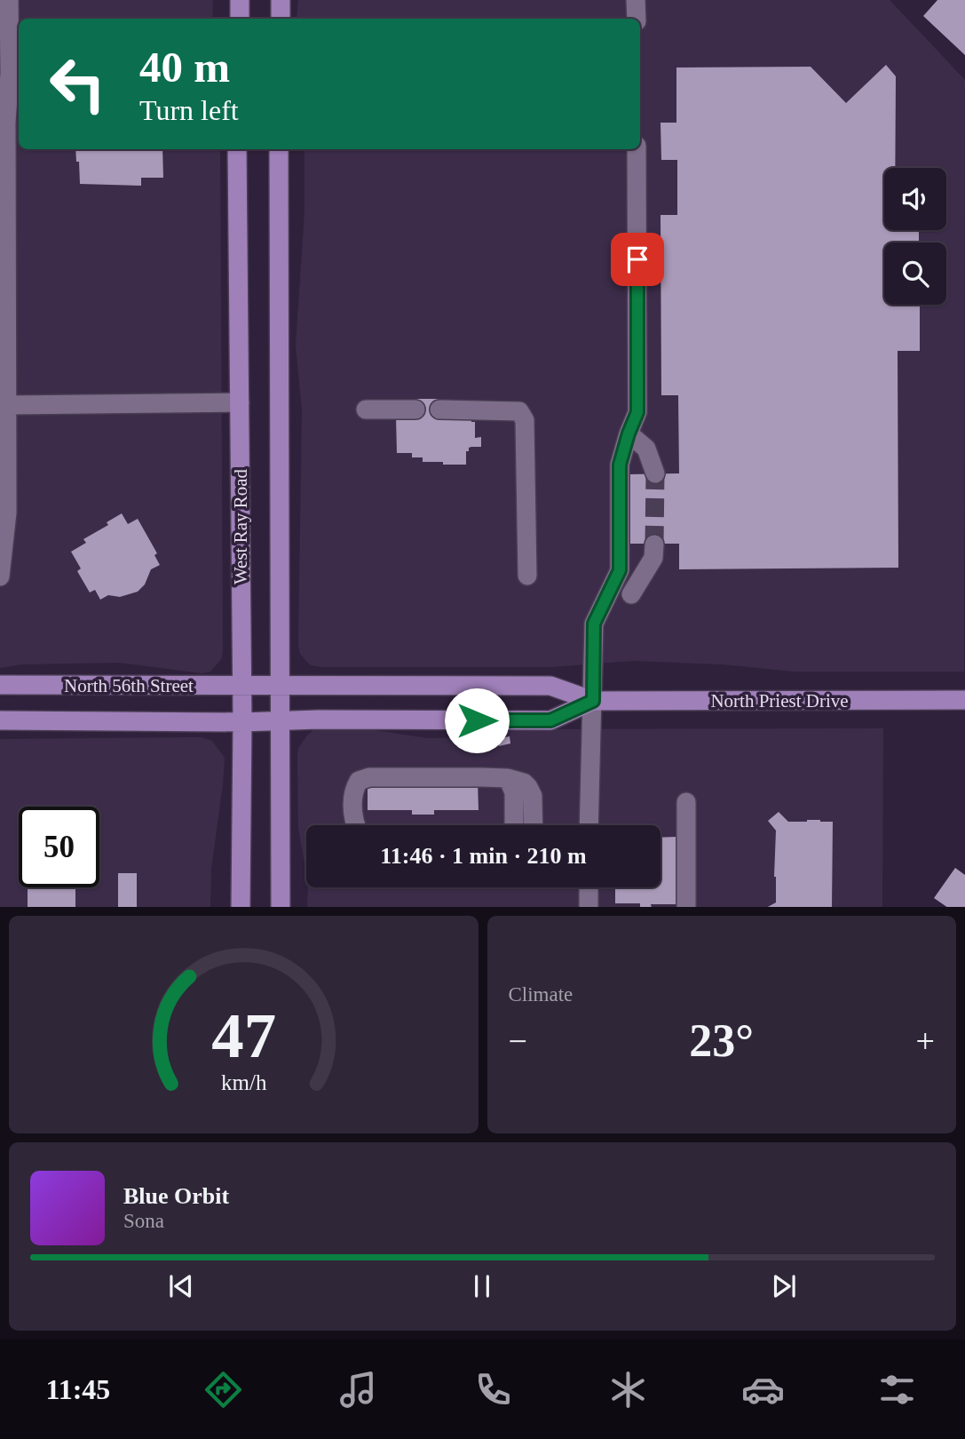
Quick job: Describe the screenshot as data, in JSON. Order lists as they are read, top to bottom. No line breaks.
{"streets":{"main road":["West Ray Road","North 56th Street","North Priest Drive"]},"crossings":[["West Ray Road","North 56th Street"],["West Ray Road","North Priest Drive"],["North 56th Street","North Priest Drive"]],"page":{"turn":["40 m","Turn left"],"limit":"50","trip":"11:46 · 1 min · 210 m","tile":"Climate","heat":["−","23°","+"],"song":["Blue Orbit","Sona"],"tabs":"11:45","gauge":["47","km/h"]}}
